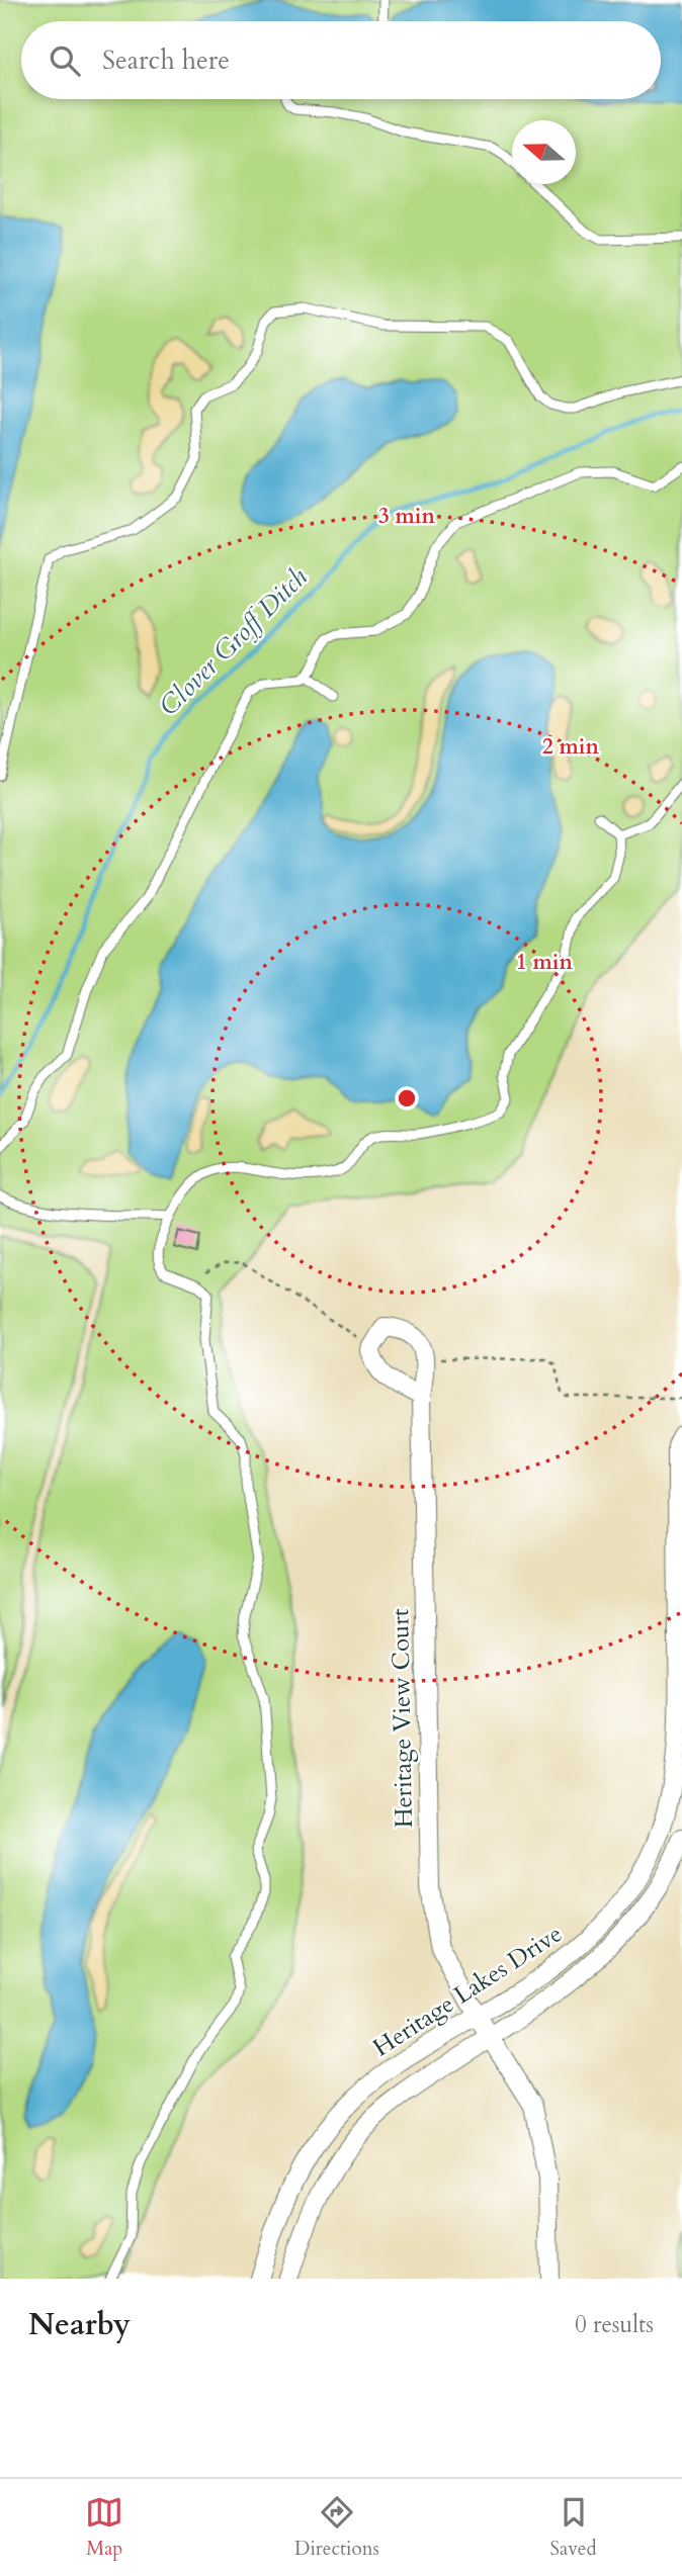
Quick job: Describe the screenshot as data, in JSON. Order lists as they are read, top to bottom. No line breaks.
{"streets":{"street":["Heritage View Court","Heritage Lakes Drive"]},"crossings":[["Heritage View Court","Heritage Lakes Drive"]],"water":["Clover Groff Ditch"],"north":"left","page":{"search":"Search here","heading":["Nearby","0 results"],"nav":["Map","Directions","Saved"]},"rings":["3 min","2 min","1 min"]}
